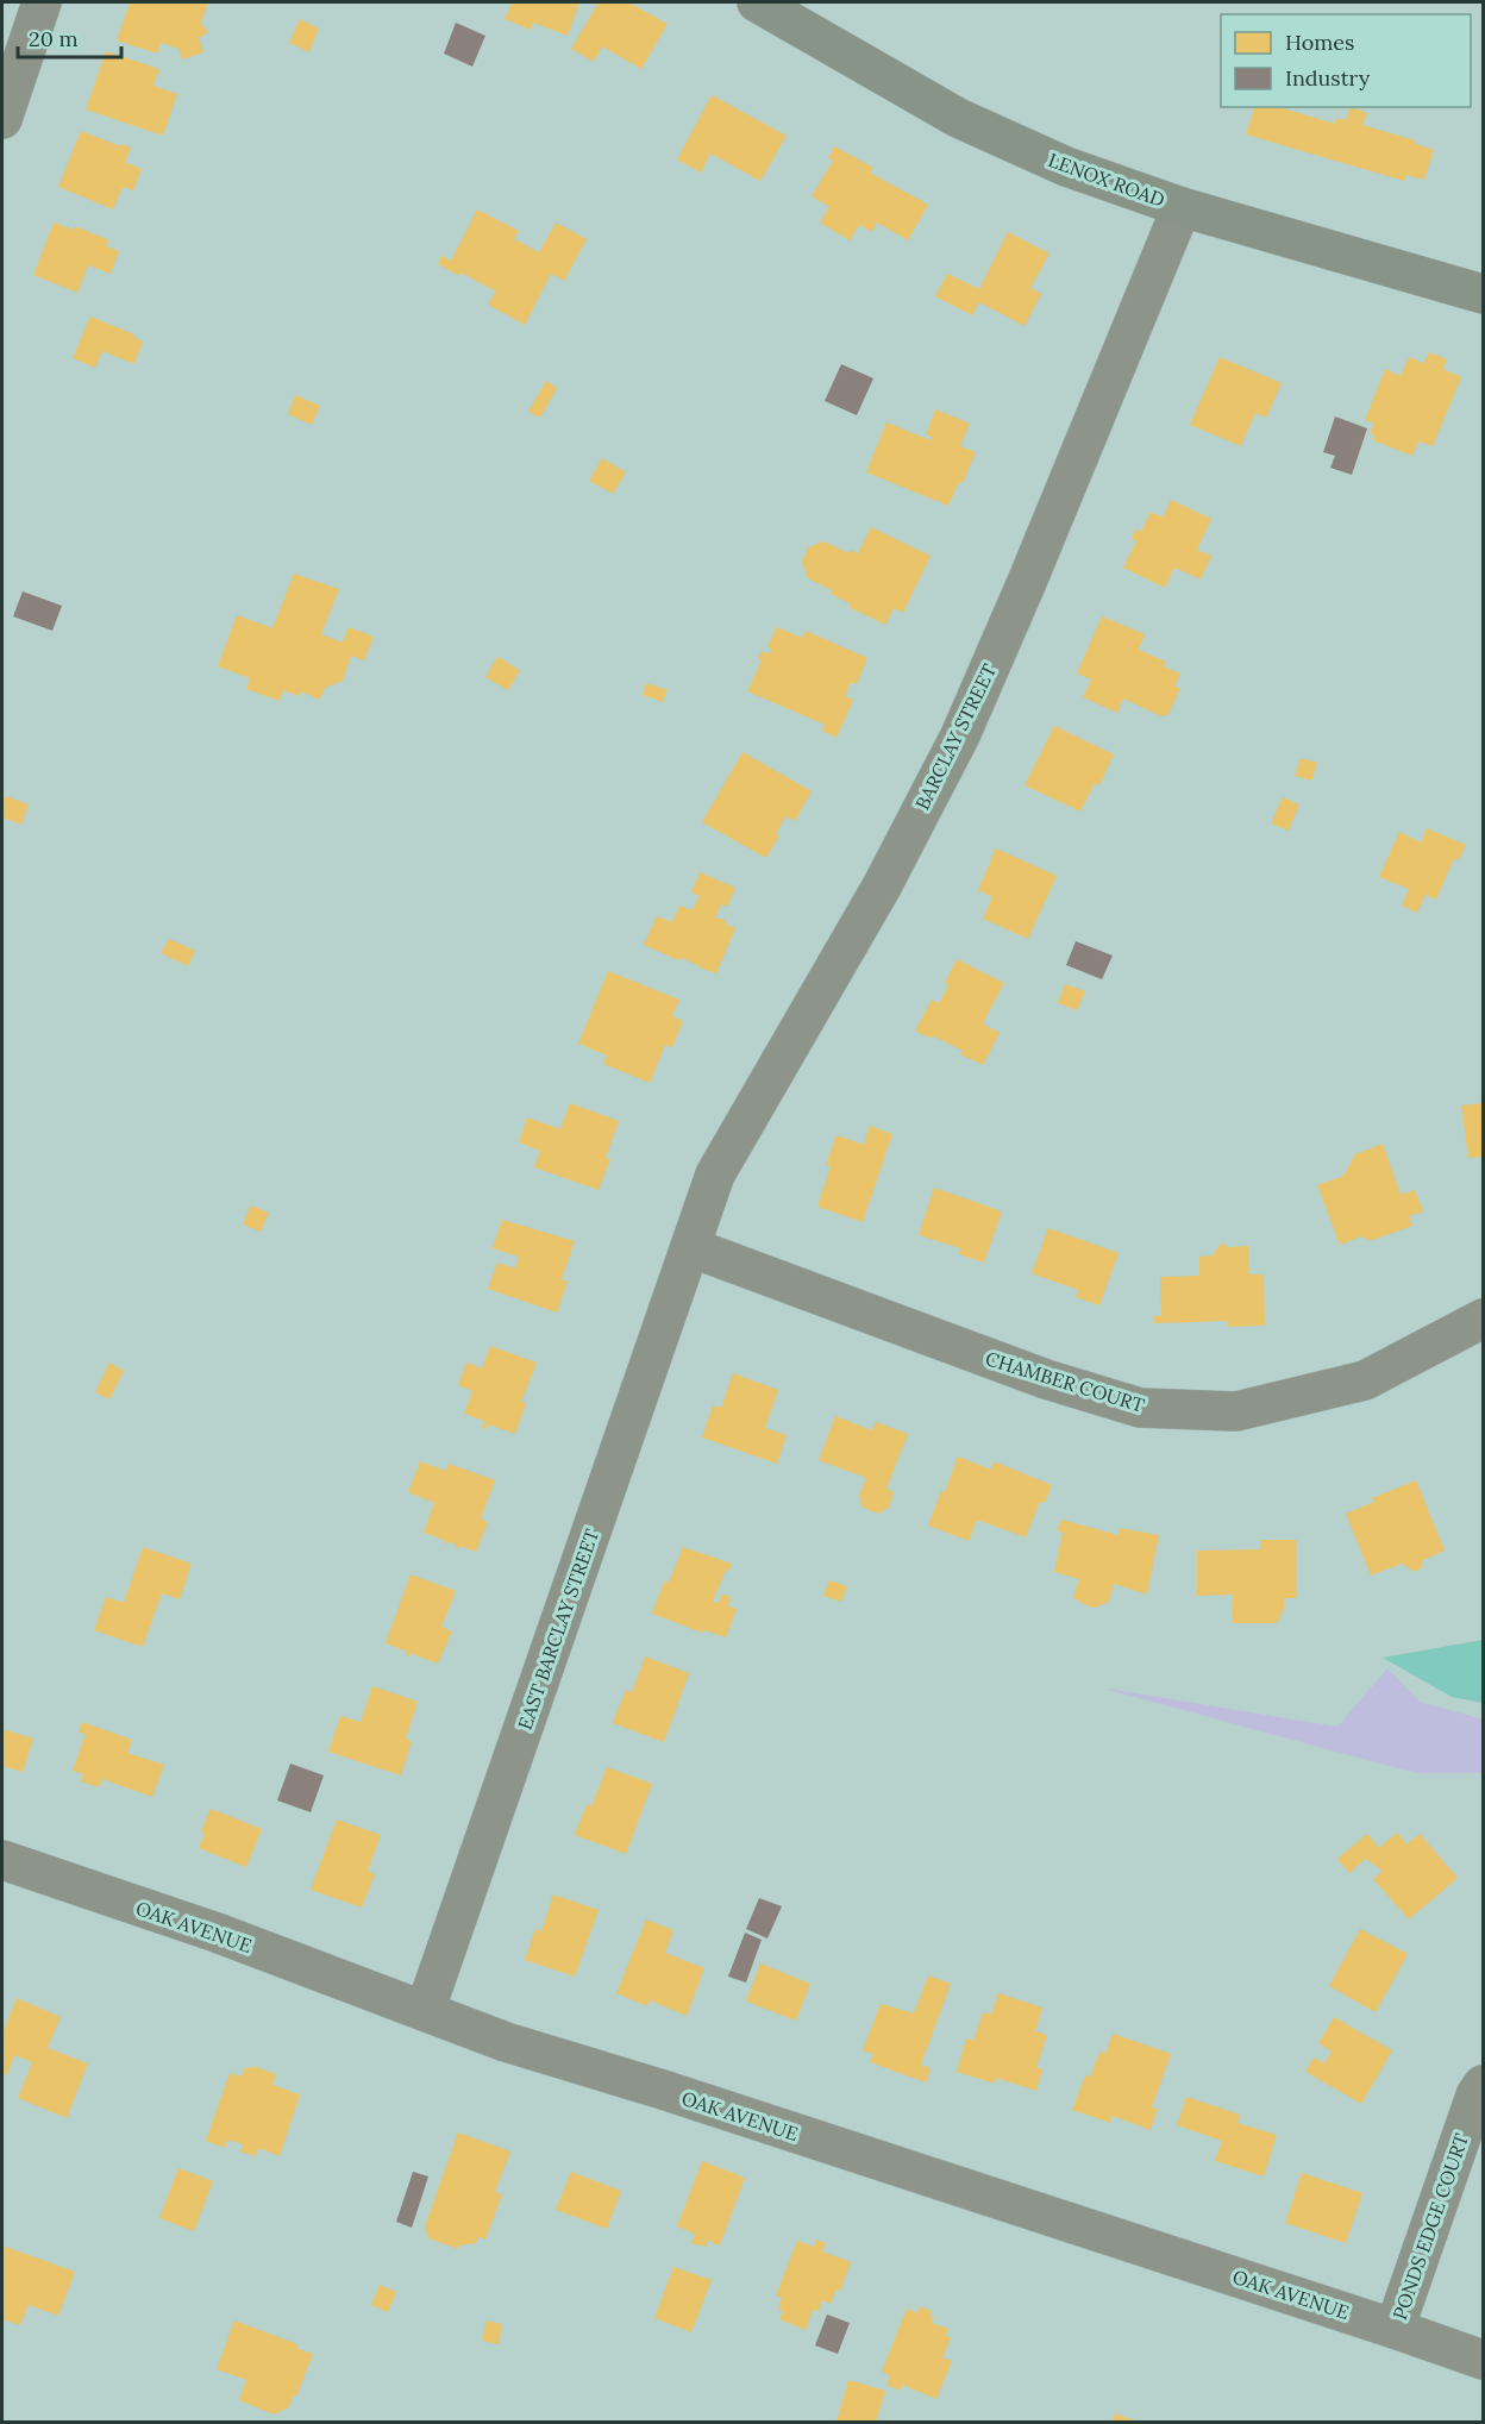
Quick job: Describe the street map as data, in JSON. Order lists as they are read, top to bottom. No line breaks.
{"streets":{"street":["LENOX ROAD","BARCLAY STREET","CHAMBER COURT","EAST BARCLAY STREET","OAK AVENUE","PONDS EDGE COURT"]},"crossings":[["LENOX ROAD","BARCLAY STREET"],["BARCLAY STREET","CHAMBER COURT"],["BARCLAY STREET","EAST BARCLAY STREET"],["CHAMBER COURT","EAST BARCLAY STREET"],["EAST BARCLAY STREET","OAK AVENUE"],["OAK AVENUE","PONDS EDGE COURT"]],"legend":["Homes","Industry"],"scale_bar":"20 m"}
